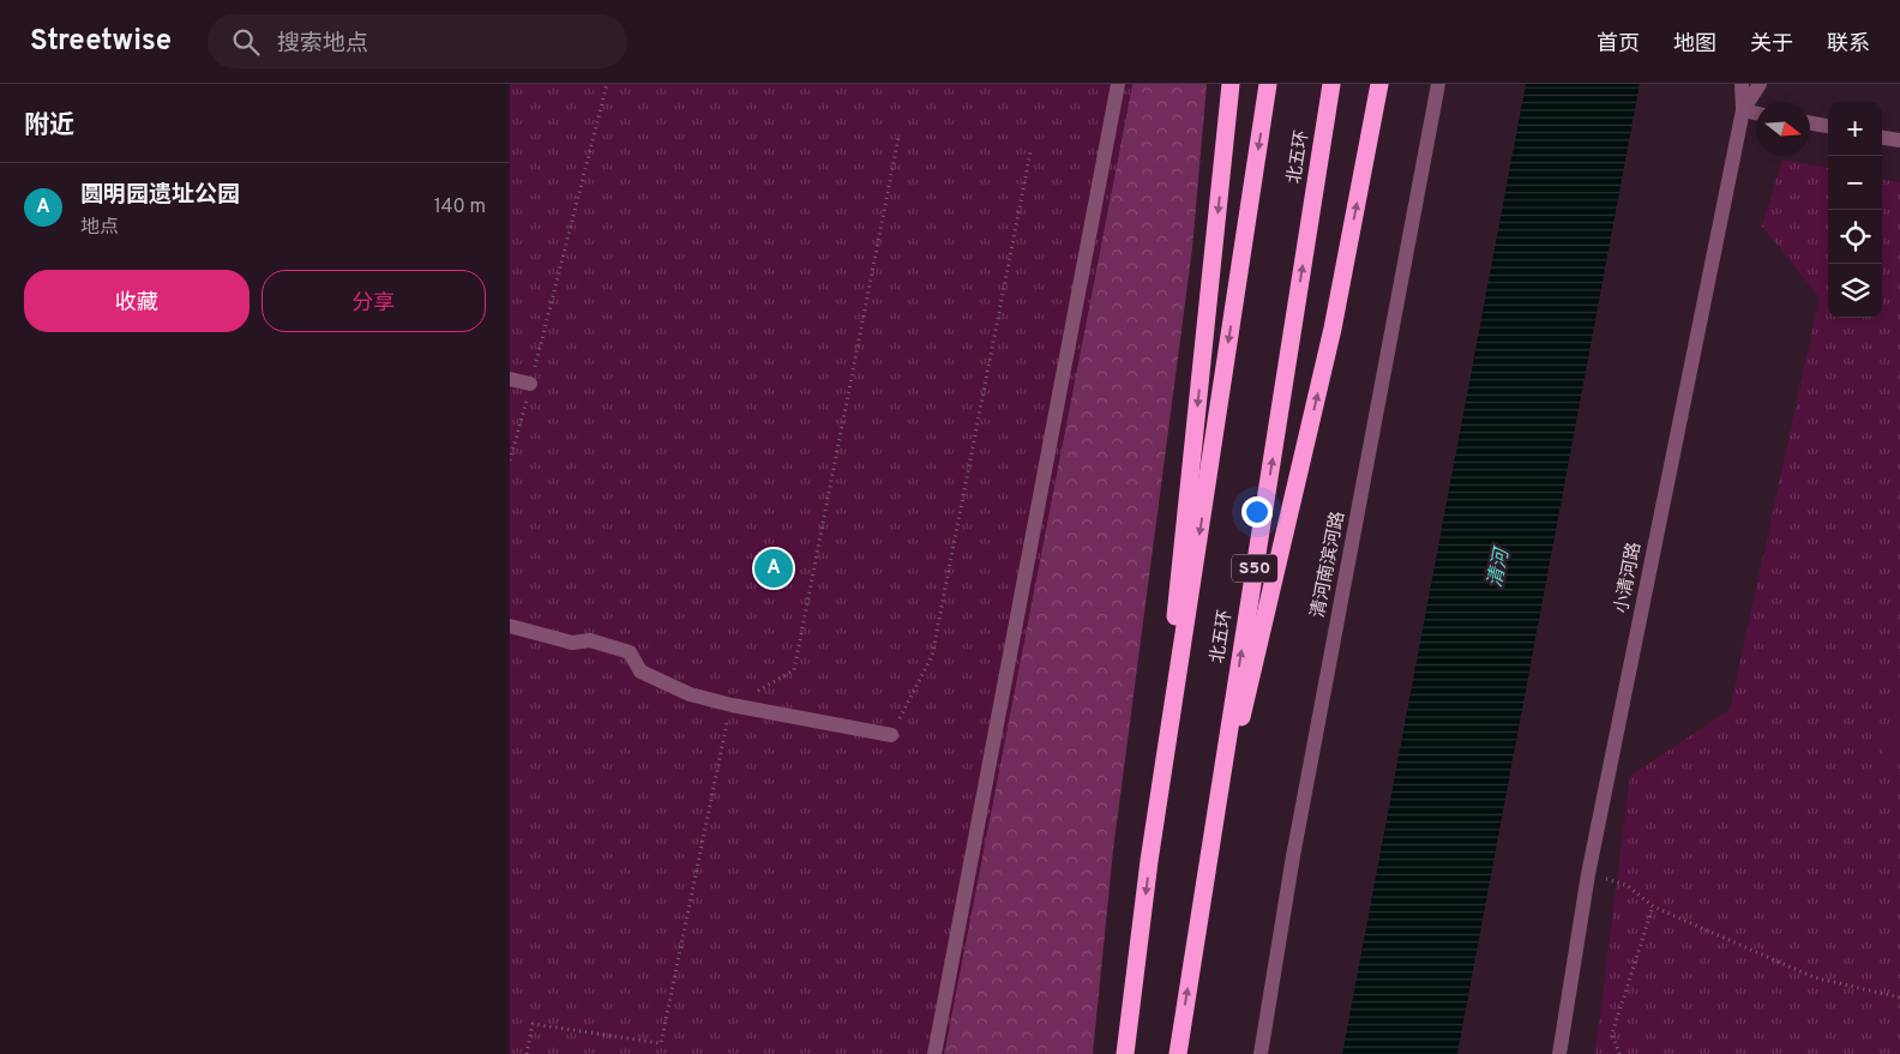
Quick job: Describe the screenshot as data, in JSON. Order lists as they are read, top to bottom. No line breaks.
{"streets":{"highway":["北五环","S50"],"street":["清河南滨河路","小清河路"]},"water":["清河"],"north":"right","page":{"header":"Streetwise","search":"搜索地点","nav":["首页","地图","关于","联系"],"heading":"附近","map_buttons":["+","−"],"list":[{"mark":"A","name":"圆明园遗址公园","note":"地点","value":"140 m"}],"buttons":["收藏","分享"],"pins":"A"}}
